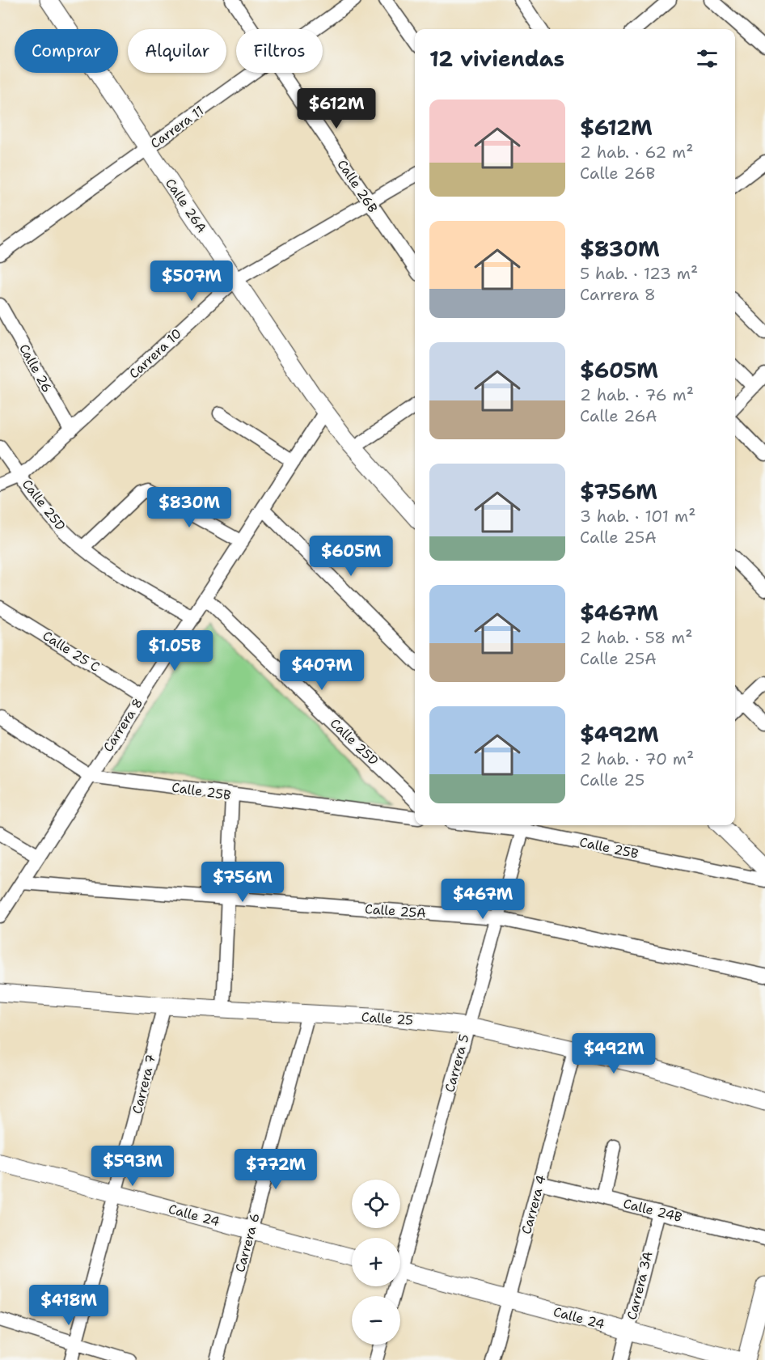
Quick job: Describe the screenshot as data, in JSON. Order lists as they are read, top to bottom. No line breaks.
{"streets":{"street":["Carrera 11","Calle 26B","Calle 26A","Carrera 10","Calle 26","Calle 25D","Calle 25 C","Carrera 8","Calle 25B","Calle 25A","Calle 25","Carrera 5","Carrera 7","Carrera 4","Calle 24B","Calle 24","Carrera 6","Carrera 3A"]},"crossings":[["Carrera 11","Calle 26A"],["Calle 26B","Carrera 10"],["Calle 26A","Carrera 10"],["Calle 26A","Carrera 8"],["Carrera 10","Calle 26"],["Carrera 10","Calle 25D"],["Calle 25D","Carrera 8"],["Calle 25 C","Carrera 8"],["Carrera 8","Calle 25B"],["Carrera 8","Calle 25A"],["Calle 25B","Carrera 5"],["Calle 25A","Carrera 5"],["Calle 25","Carrera 5"],["Calle 25","Carrera 7"],["Calle 25","Carrera 4"],["Calle 25","Carrera 6"],["Carrera 7","Calle 24"],["Carrera 4","Calle 24B"],["Carrera 4","Calle 24"],["Calle 24B","Carrera 3A"],["Calle 24","Carrera 6"],["Calle 24","Carrera 3A"]],"page":{"chip":["Comprar","Alquilar","Filtros"],"heading":"12 viviendas","list":[{"name":"$612M","note":"2 hab. · 62 m² · Calle 26B"},{"name":"$830M","note":"5 hab. · 123 m² · Carrera 8"},{"name":"$605M","note":"2 hab. · 76 m² · Calle 26A"},{"name":"$756M","note":"3 hab. · 101 m² · Calle 25A"},{"name":"$467M","note":"2 hab. · 58 m² · Calle 25A"},{"name":"$492M","note":"2 hab. · 70 m² · Calle 25"}],"price":["$612M","$507M","$830M","$605M","$1.05B","$407M","$756M","$467M","$492M","$593M","$772M","$418M"],"map_buttons":["+","−"]}}
